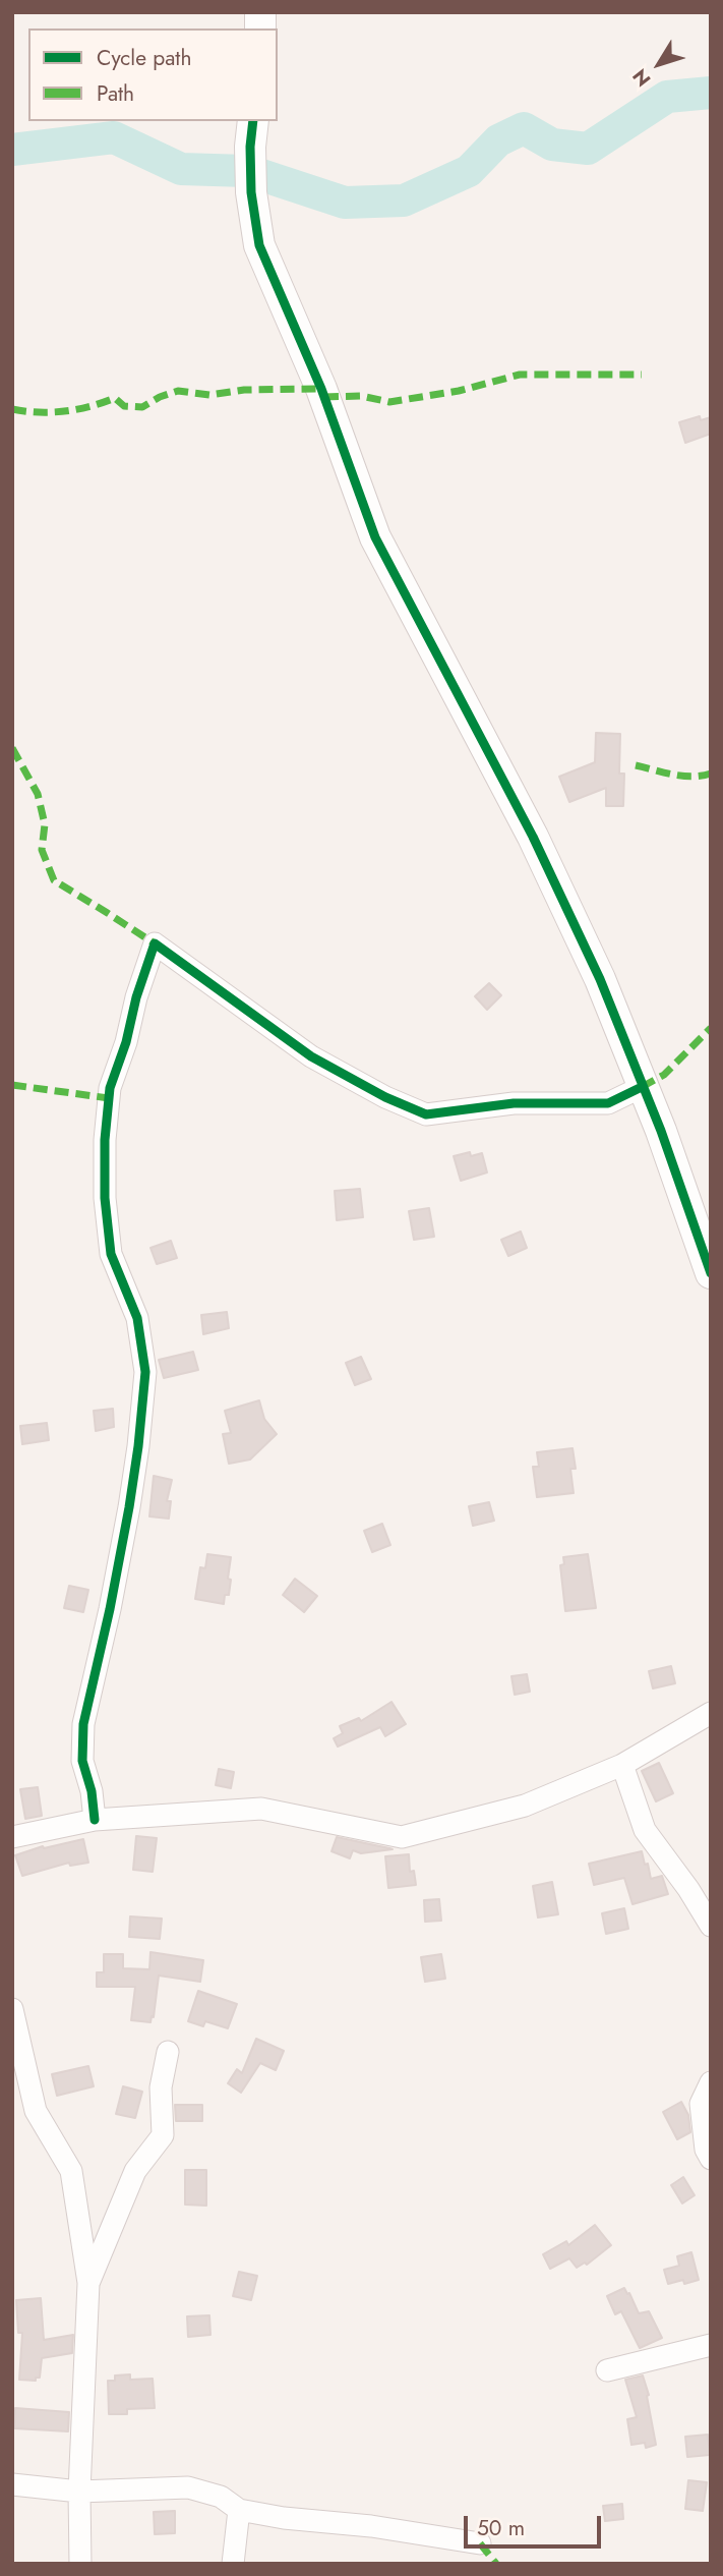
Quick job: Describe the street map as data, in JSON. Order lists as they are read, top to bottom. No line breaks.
{"legend":["Cycle path","Path"],"scale_bar":"50 m","north":"bottom left"}
